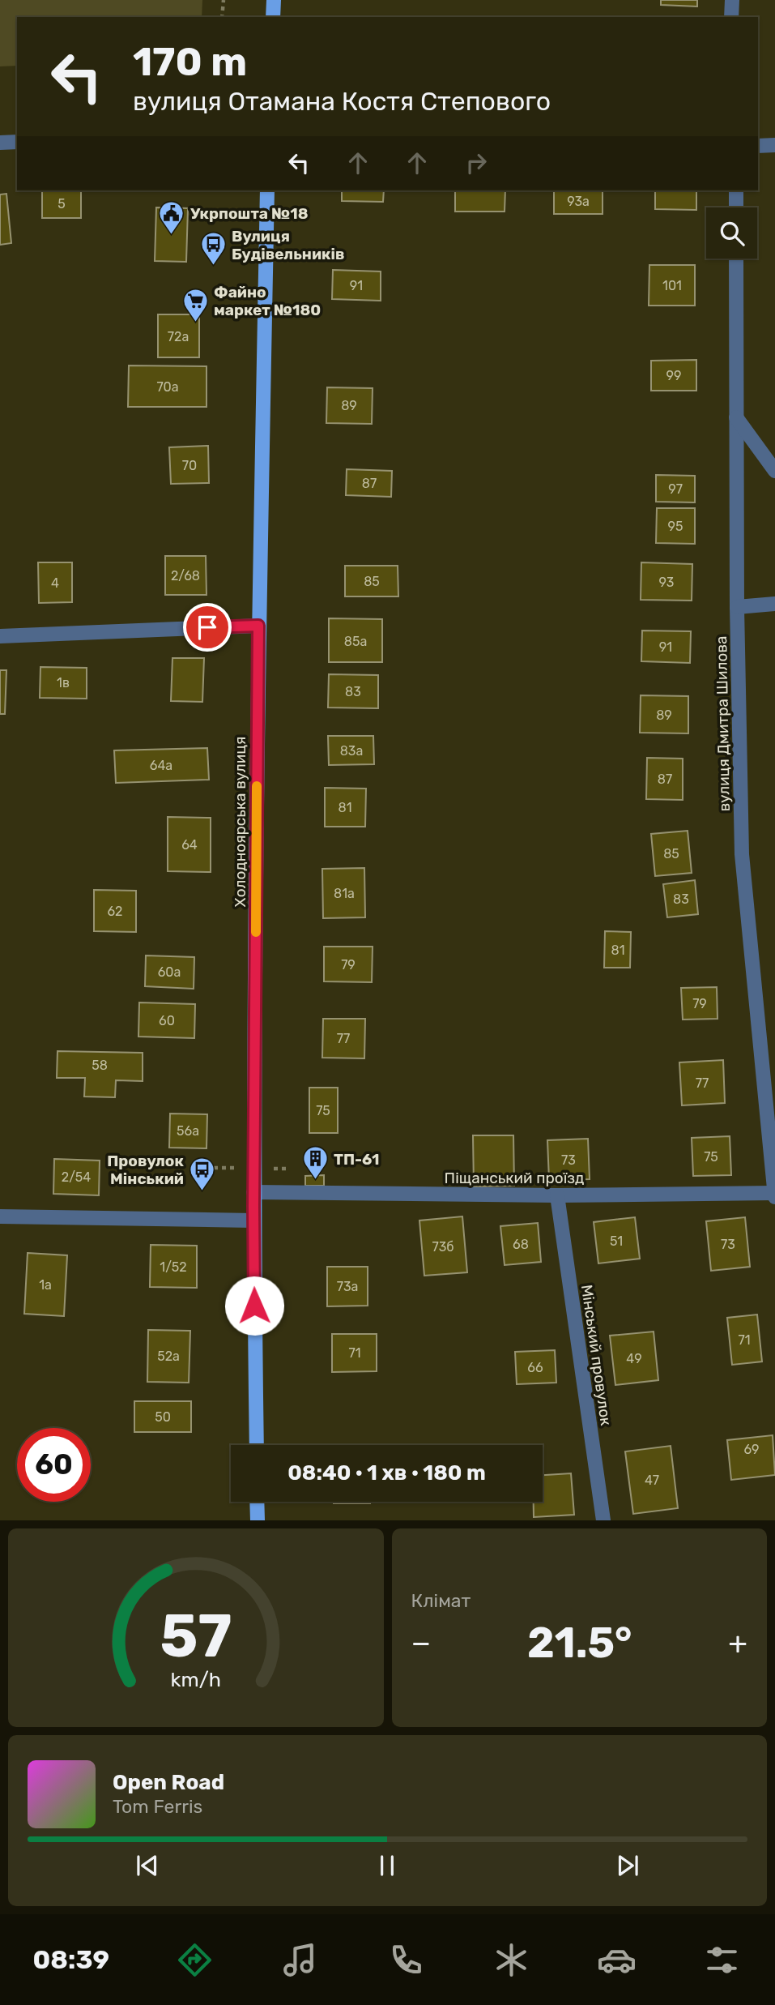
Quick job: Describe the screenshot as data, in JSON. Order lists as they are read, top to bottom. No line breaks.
{"streets":{"main road":["Холодноярська вулиця"],"street":["вулиця Дмитра Шилова","Піщанський проїзд","Мінський провулок"]},"crossings":[["вулиця Дмитра Шилова","Піщанський проїзд"],["Холодноярська вулиця","Піщанський проїзд"],["Піщанський проїзд","Мінський провулок"]],"places":{"public building":["Укрпошта №18"],"bus stop":["Вулиця Будівельників","Провулок Мінський"],"supermarket":["Файно маркет №180"],"building":["ТП-61"]},"house_numbers":["93а","5","91","101","72а","99","70а","89","70","87","97","95","2/68","85","93","4","85а","91","1в","83","89","83а","64а","87","81","64","85","81а","83","62","81","79","60а","79","60","77","58","77","75","56а","75","73","2/54","51","68","73","73б","1/52","1а","73а","71","71","52а","49","66","50","69","47"],"page":{"turn":["170 m","вулиця Отамана Костя Степового"],"limit":"60","trip":"08:40 · 1 хв · 180 m","tile":"Клімат","heat":["−","21.5°","+"],"song":["Open Road","Tom Ferris"],"tabs":"08:39","gauge":["57","km/h"]}}
